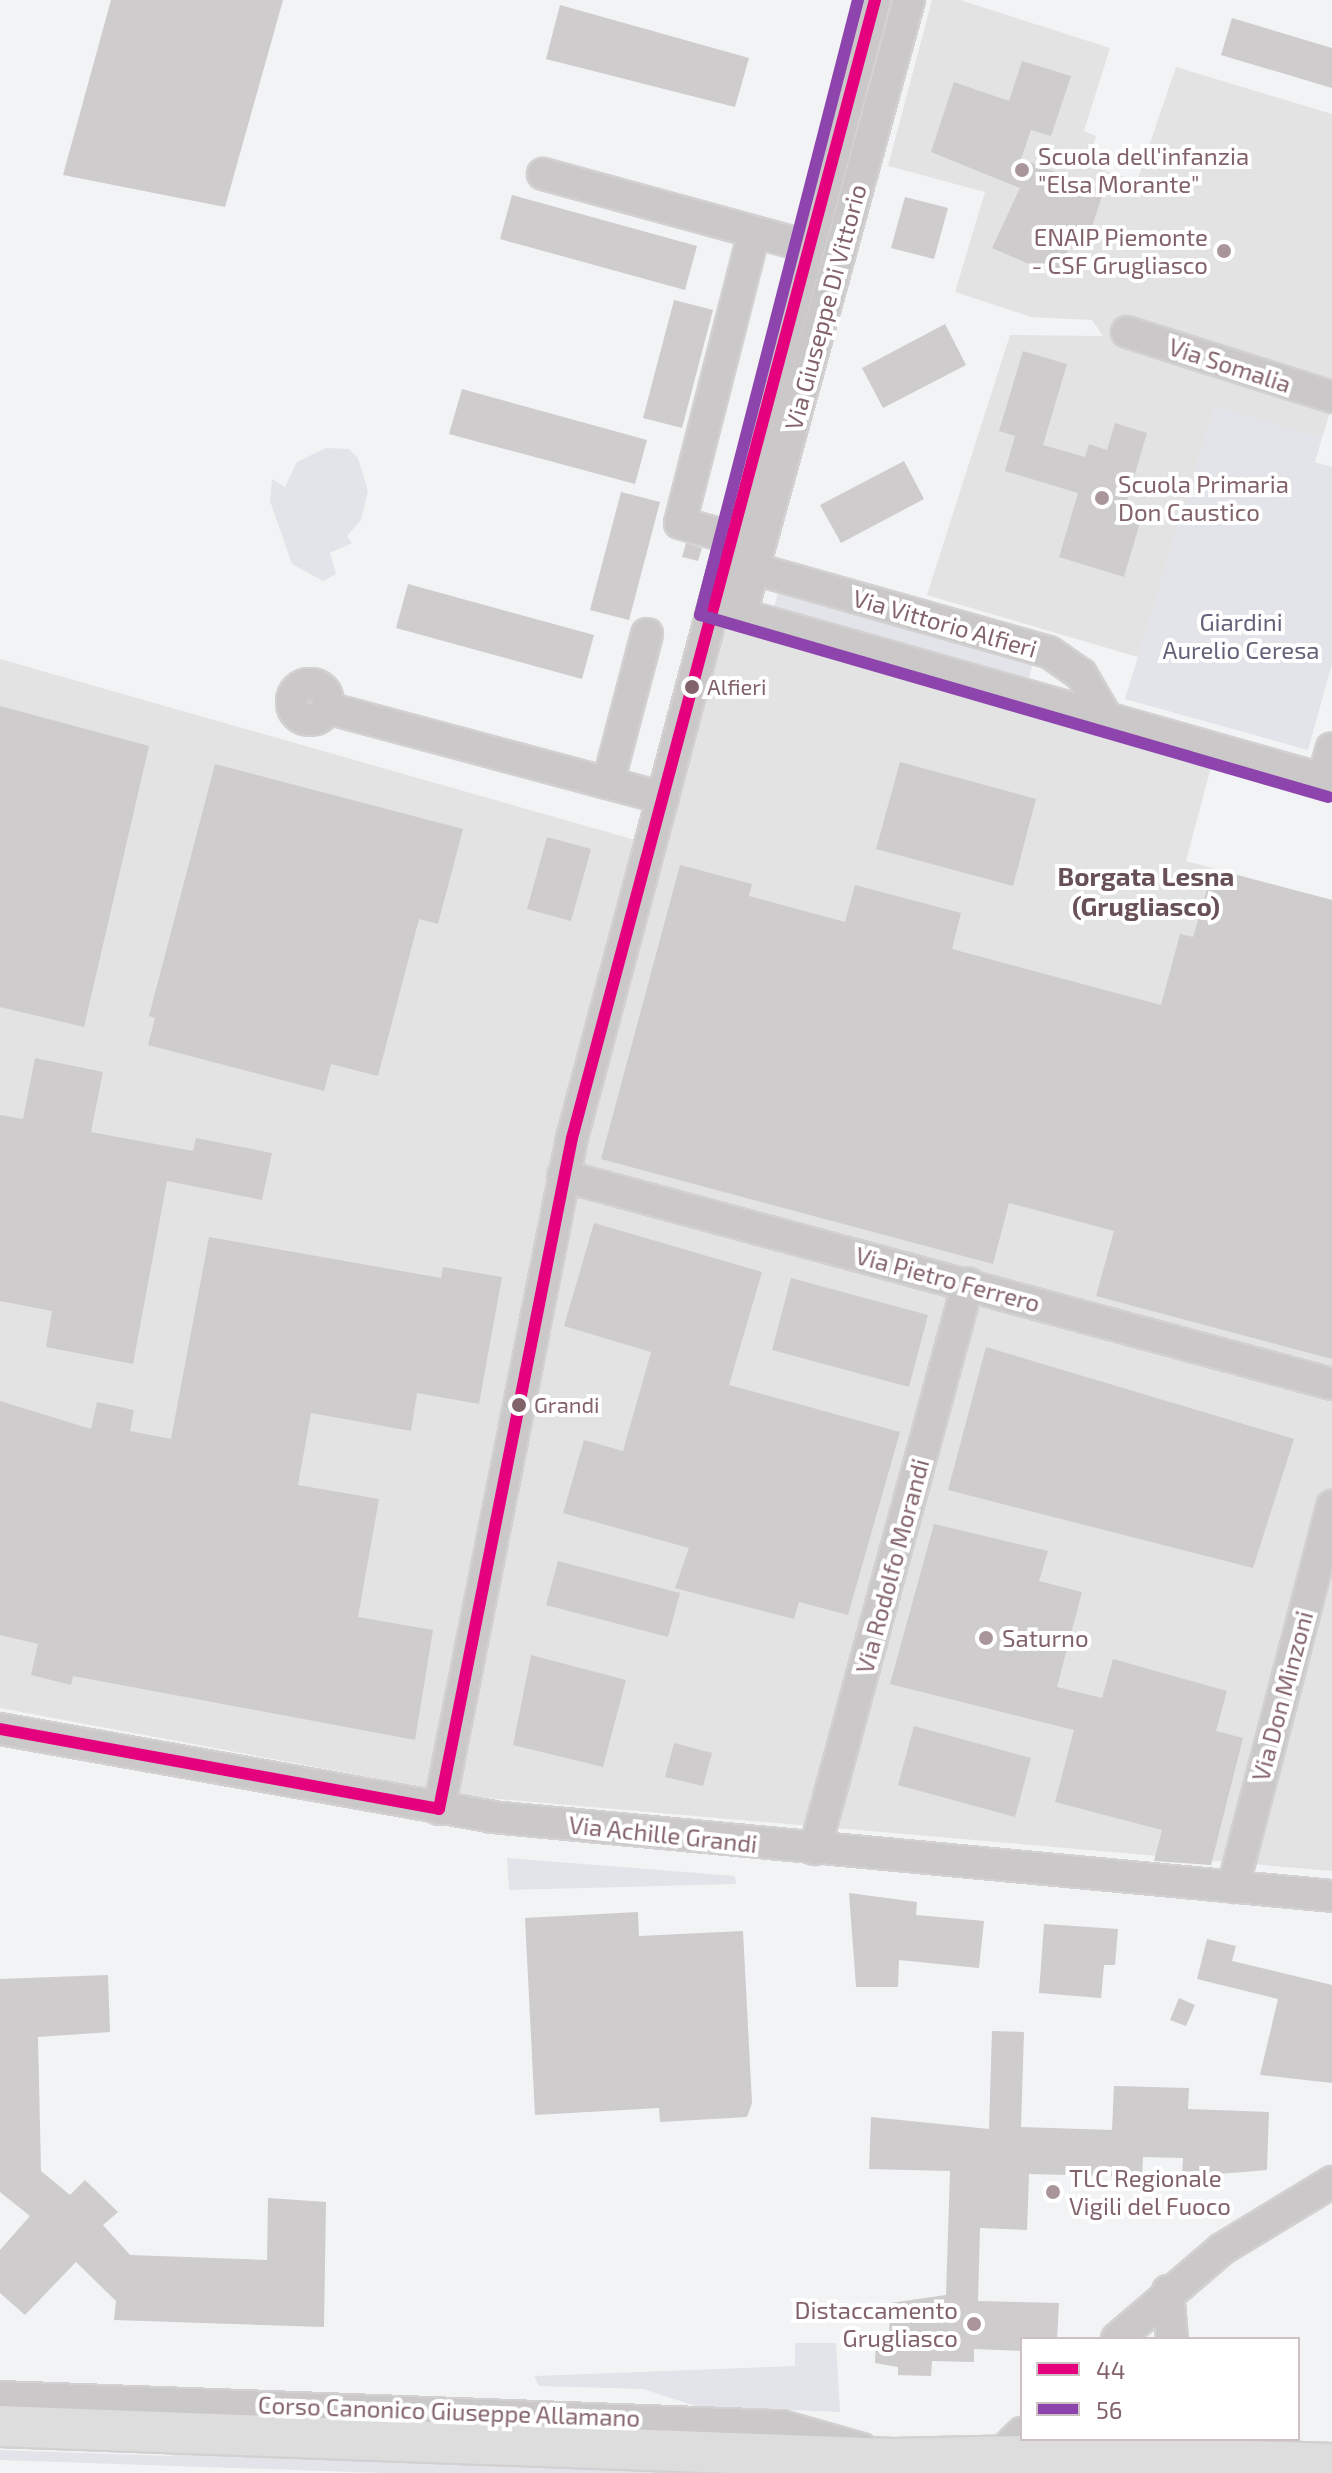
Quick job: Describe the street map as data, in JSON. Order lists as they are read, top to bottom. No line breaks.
{"streets":{"main road":["Corso Canonico Giuseppe Allamano"],"street":["Via Giuseppe Di Vittorio","Via Somalia","Via Vittorio Alfieri","Via Pietro Ferrero","Via Rodolfo Morandi","Via Don Minzoni","Via Achille Grandi"]},"crossings":[["Via Giuseppe Di Vittorio","Via Vittorio Alfieri"],["Via Giuseppe Di Vittorio","Via Pietro Ferrero"],["Via Giuseppe Di Vittorio","Via Achille Grandi"],["Via Pietro Ferrero","Via Rodolfo Morandi"],["Via Rodolfo Morandi","Via Achille Grandi"],["Via Don Minzoni","Via Achille Grandi"]],"districts":["Borgata Lesna (Grugliasco)"],"parks":["Giardini Aurelio Ceresa"],"places":["Scuola dell'infanzia \"Elsa Morante\"","ENAIP Piemonte - CSF Grugliasco","Scuola Primaria Don Caustico","Alfieri","Grandi","Saturno","TLC Regionale Vigili del Fuoco","Distaccamento Grugliasco"],"lines":["transit line 44","transit line 56"],"legend":["44","56"]}
